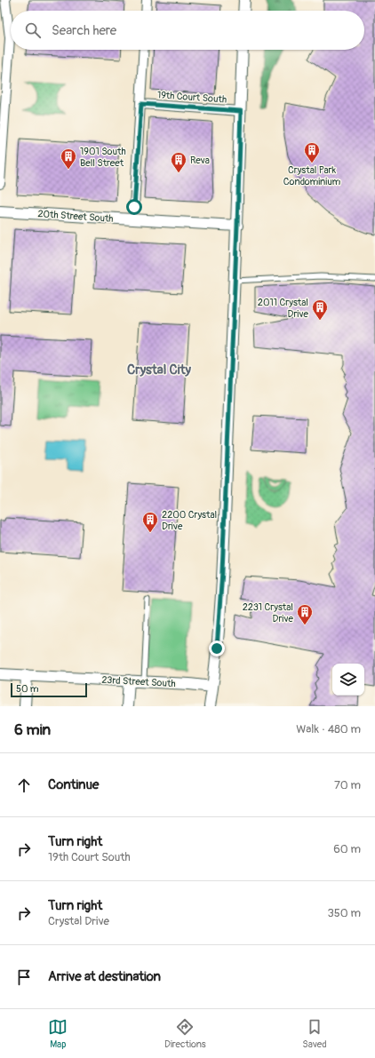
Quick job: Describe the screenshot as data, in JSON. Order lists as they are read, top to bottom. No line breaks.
{"streets":{"street":["19th Court South","20th Street South","23rd Street South"]},"districts":["Crystal City"],"places":{"building":["Crystal Park Condominium","1901 South Bell Street","Reva","2011 Crystal Drive","2200 Crystal Drive","2231 Crystal Drive"]},"scale_bar":"50 m","page":{"search":"Search here","scale":"50 m","heading":["6 min","Walk · 480 m"],"list":[["Continue","70 m"],["Turn right","19th Court South","60 m"],["Turn right","Crystal Drive","350 m"],"Arrive at destination"],"nav":["Map","Directions","Saved"]}}
